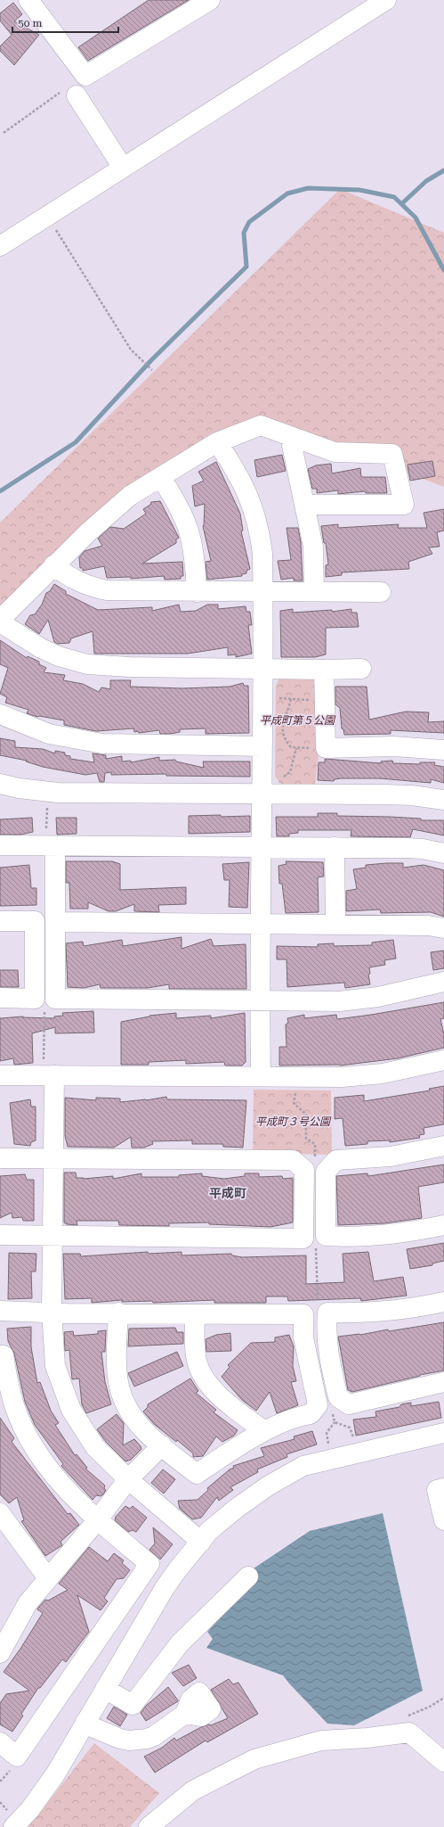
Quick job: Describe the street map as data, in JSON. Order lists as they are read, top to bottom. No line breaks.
{"districts":["平成町"],"parks":["平成町第５公園","平成町３号公園"],"scale_bar":"50 m"}
